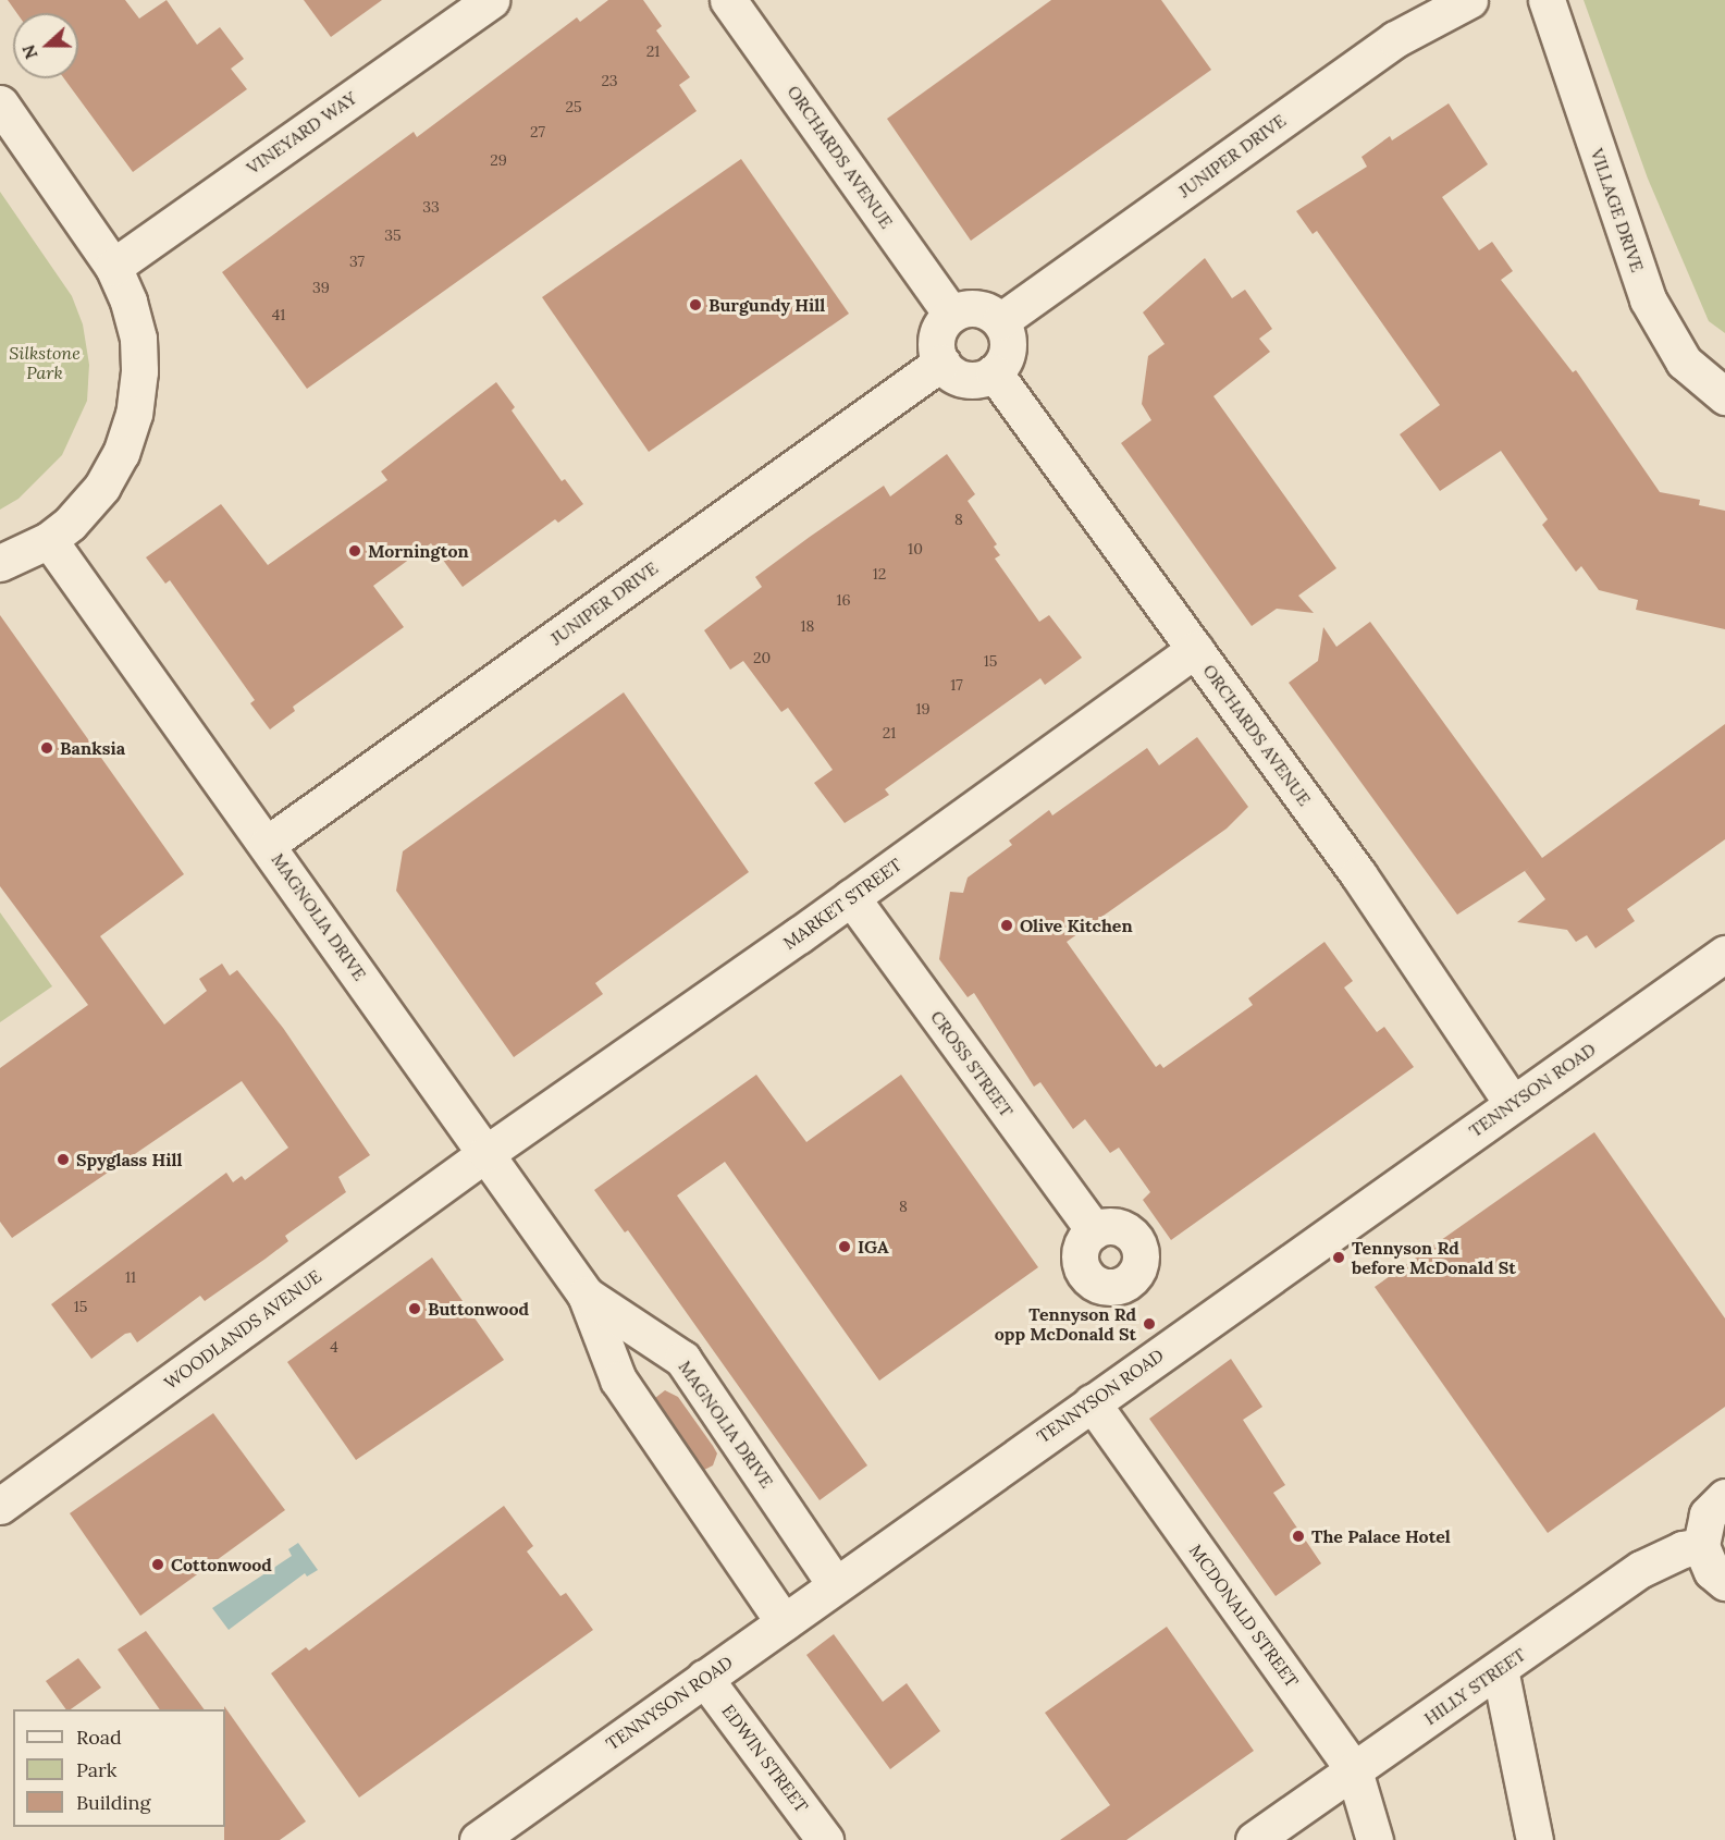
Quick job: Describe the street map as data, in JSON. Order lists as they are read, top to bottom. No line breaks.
{"streets":{"street":["VINEYARD WAY","JUNIPER DRIVE","ORCHARDS AVENUE","VILLAGE DRIVE","MARKET STREET","MAGNOLIA DRIVE","CROSS STREET","TENNYSON ROAD","WOODLANDS AVENUE","MCDONALD STREET","HILLY STREET","EDWIN STREET"]},"crossings":[["JUNIPER DRIVE","ORCHARDS AVENUE"],["JUNIPER DRIVE","MAGNOLIA DRIVE"],["ORCHARDS AVENUE","MARKET STREET"],["ORCHARDS AVENUE","TENNYSON ROAD"],["MARKET STREET","MAGNOLIA DRIVE"],["MARKET STREET","CROSS STREET"],["MARKET STREET","WOODLANDS AVENUE"],["MAGNOLIA DRIVE","TENNYSON ROAD"],["MAGNOLIA DRIVE","WOODLANDS AVENUE"],["TENNYSON ROAD","MCDONALD STREET"],["TENNYSON ROAD","EDWIN STREET"],["MCDONALD STREET","HILLY STREET"]],"parks":["Silkstone Park"],"places":["Burgundy Hill","Mornington","Banksia","Olive Kitchen","Spyglass Hill","IGA","Tennyson Rd before McDonald St","Buttonwood","Tennyson Rd opp McDonald St","The Palace Hotel","Cottonwood"],"house_numbers":["21","23","25","27","29","33","35","37","39","41","8","10","12","16","18","20","15","17","19","21","8","11","15","4"],"legend":["Road","Park","Building"],"north":"left"}
